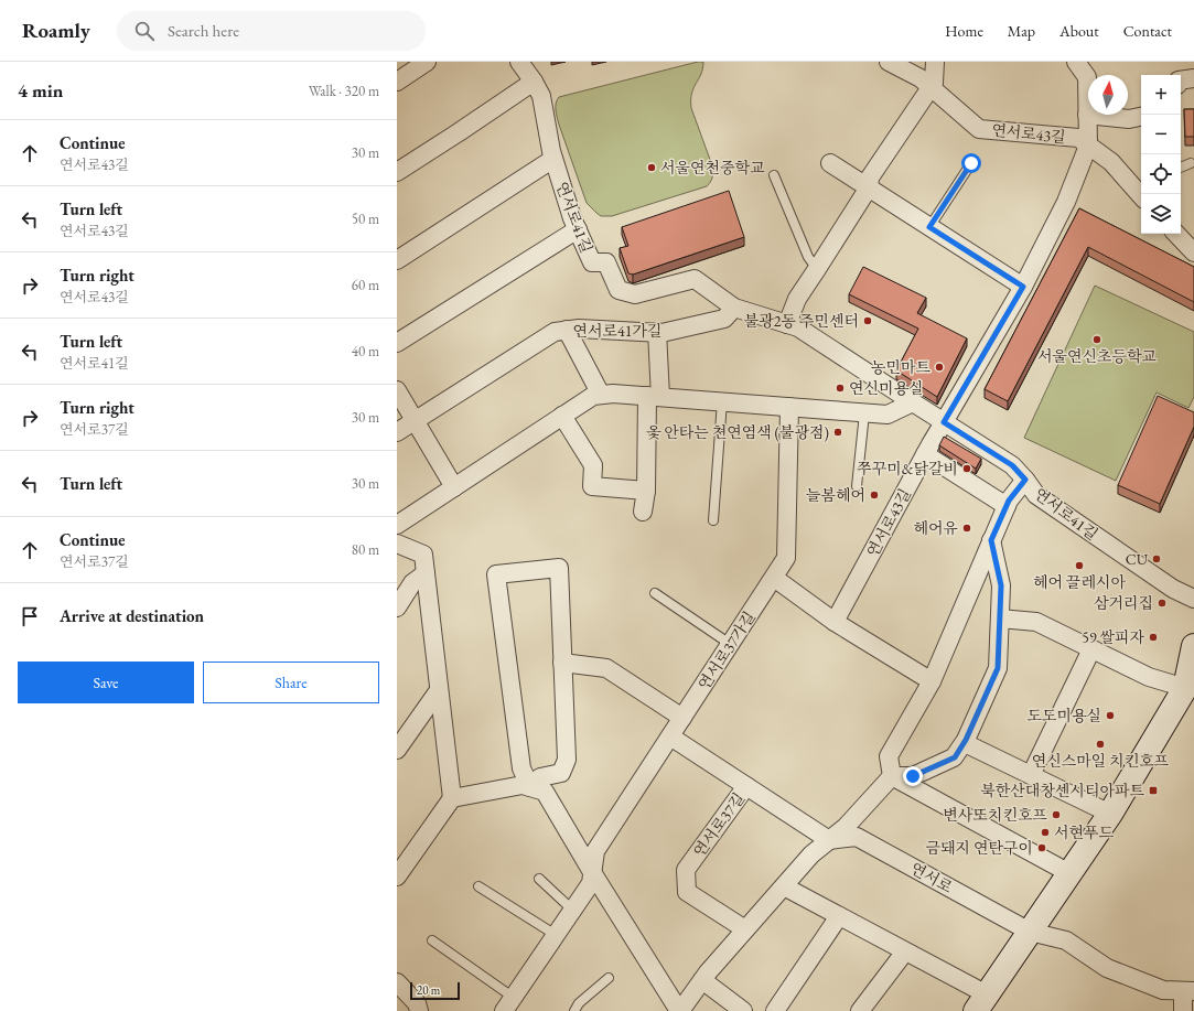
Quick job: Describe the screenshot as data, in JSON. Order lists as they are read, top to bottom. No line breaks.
{"streets":{"street":["연서로43길","연서로41길","연서로41가길","연서로37가길","연서로37길","연서로"]},"crossings":[["연서로43길","연서로41길"],["연서로41길","연서로41가길"],["연서로37길","연서로"]],"places":{"other":["서울연천중학교","불광2동 주민센터","서울연신초등학교","농민마트","연신미용실","옻 안타는 쳔연염색 (불광점)","쭈꾸미&닭갈비","늘봄헤어","헤어유","CU","헤어 끌레시아","삼거리집","59 쌀피자","도도미용실","연신스마일 치킨호프","변사또치킨호프","서현푸드","금돼지 연탄구이"],"transit":["북한산대창센시티아파트"]},"scale_bar":"20 m","north":"top","page":{"header":"Roamly","search":"Search here","nav":["Home","Map","About","Contact"],"heading":["4 min","Walk · 320 m"],"map_buttons":["+","−"],"list":[["Continue","연서로43길","30 m"],["Turn left","연서로43길","50 m"],["Turn right","연서로43길","60 m"],["Turn left","연서로41길","40 m"],["Turn right","연서로37길","30 m"],["Turn left","30 m"],["Continue","연서로37길","80 m"],"Arrive at destination"],"buttons":["Save","Share"],"scale":"20 m"}}
